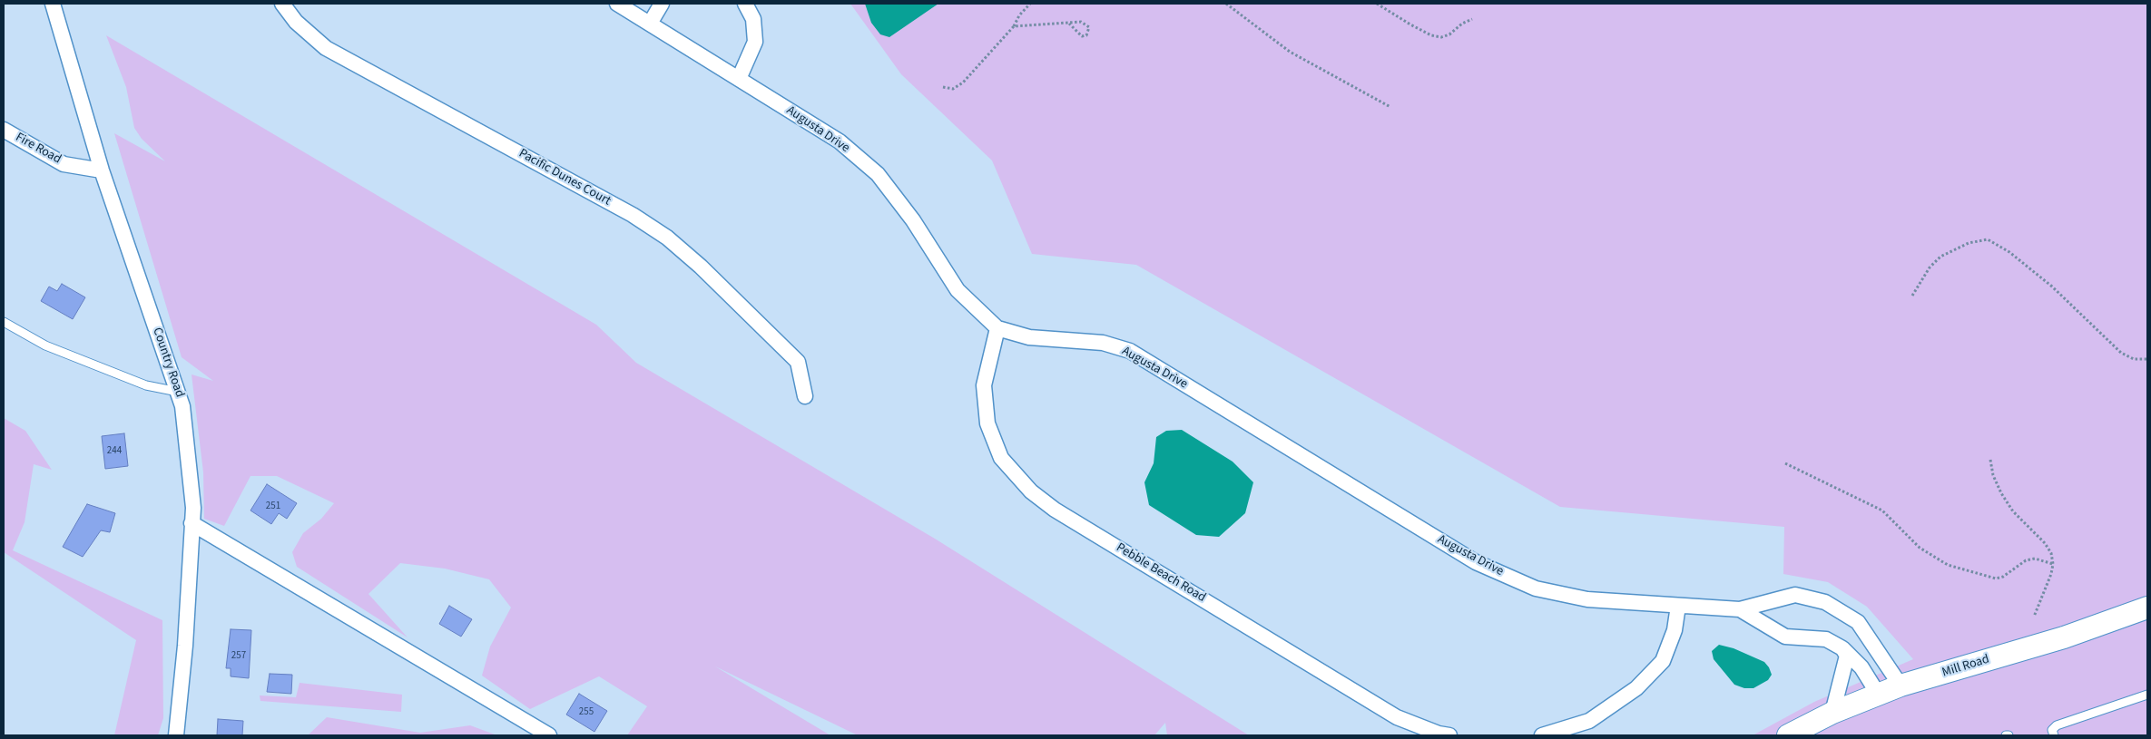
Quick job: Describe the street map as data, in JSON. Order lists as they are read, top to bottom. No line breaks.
{"streets":{"main road":["Mill Road"],"street":["Augusta Drive","Fire Road","Pacific Dunes Court","Country Road","Pebble Beach Road"]},"crossings":[["Augusta Drive","Pebble Beach Road"],["Augusta Drive","Mill Road"],["Fire Road","Country Road"]],"house_numbers":["244","251","257","255"]}
